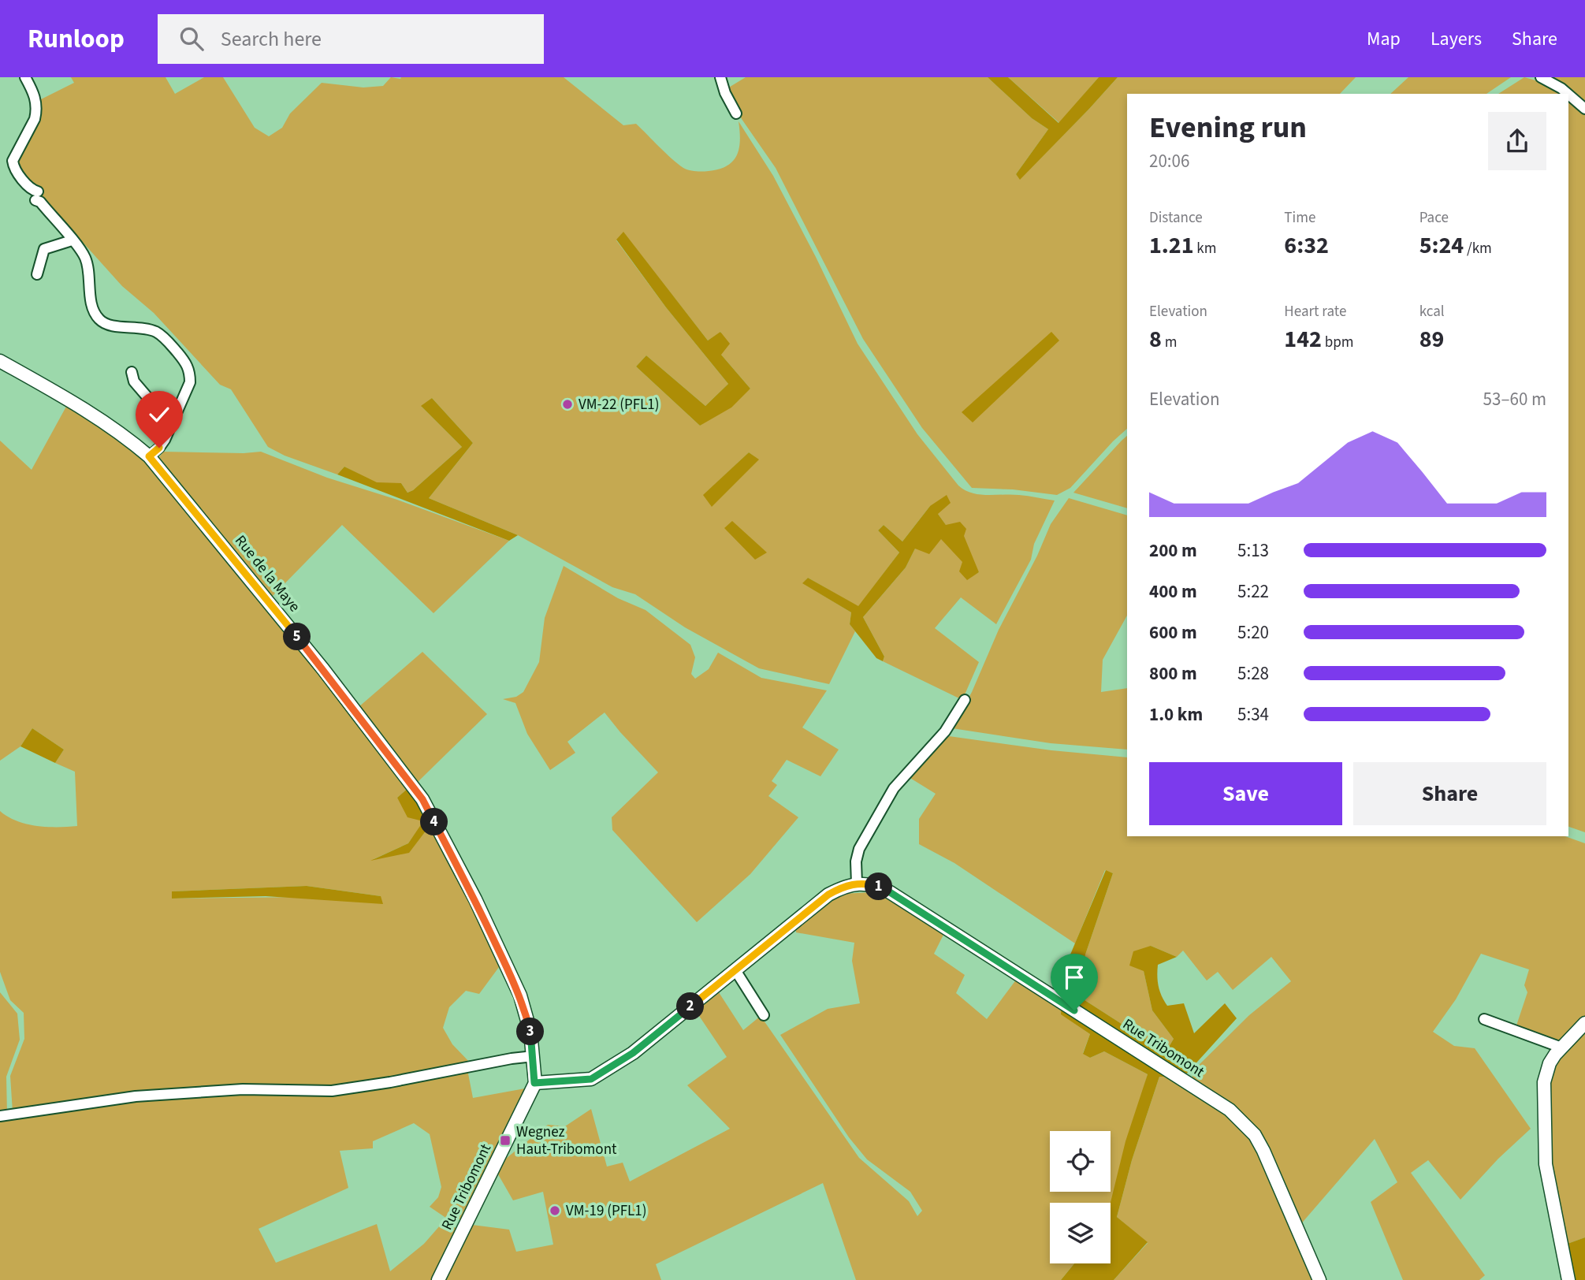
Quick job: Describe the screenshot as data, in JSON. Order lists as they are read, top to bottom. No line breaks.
{"streets":{"street":["Rue de la Maye","Rue Tribomont"]},"crossings":[["Rue de la Maye","Rue Tribomont"]],"places":{"other":["VM-22 (PFL1)","VM-19 (PFL1)"],"transit":["Wegnez Haut-Tribomont"]},"page":{"header":"Runloop","search":"Search here","nav":["Map","Layers","Share"],"heading":["Evening run","20:06"],"stats":[["Distance","1.21 km"],["Time","6:32"],["Pace","5:24 /km"],["Elevation","8 m"],["Heart rate","142 bpm"],["kcal","89"]],"chart":["Elevation","53–60 m"],"list":[{"name":"200 m","note":"5:13"},{"name":"400 m","note":"5:22"},{"name":"600 m","note":"5:20"},{"name":"800 m","note":"5:28"},{"name":"1.0 km","note":"5:34"}],"pins":["5","4","1","2","3"],"buttons":["Save","Share"]}}
